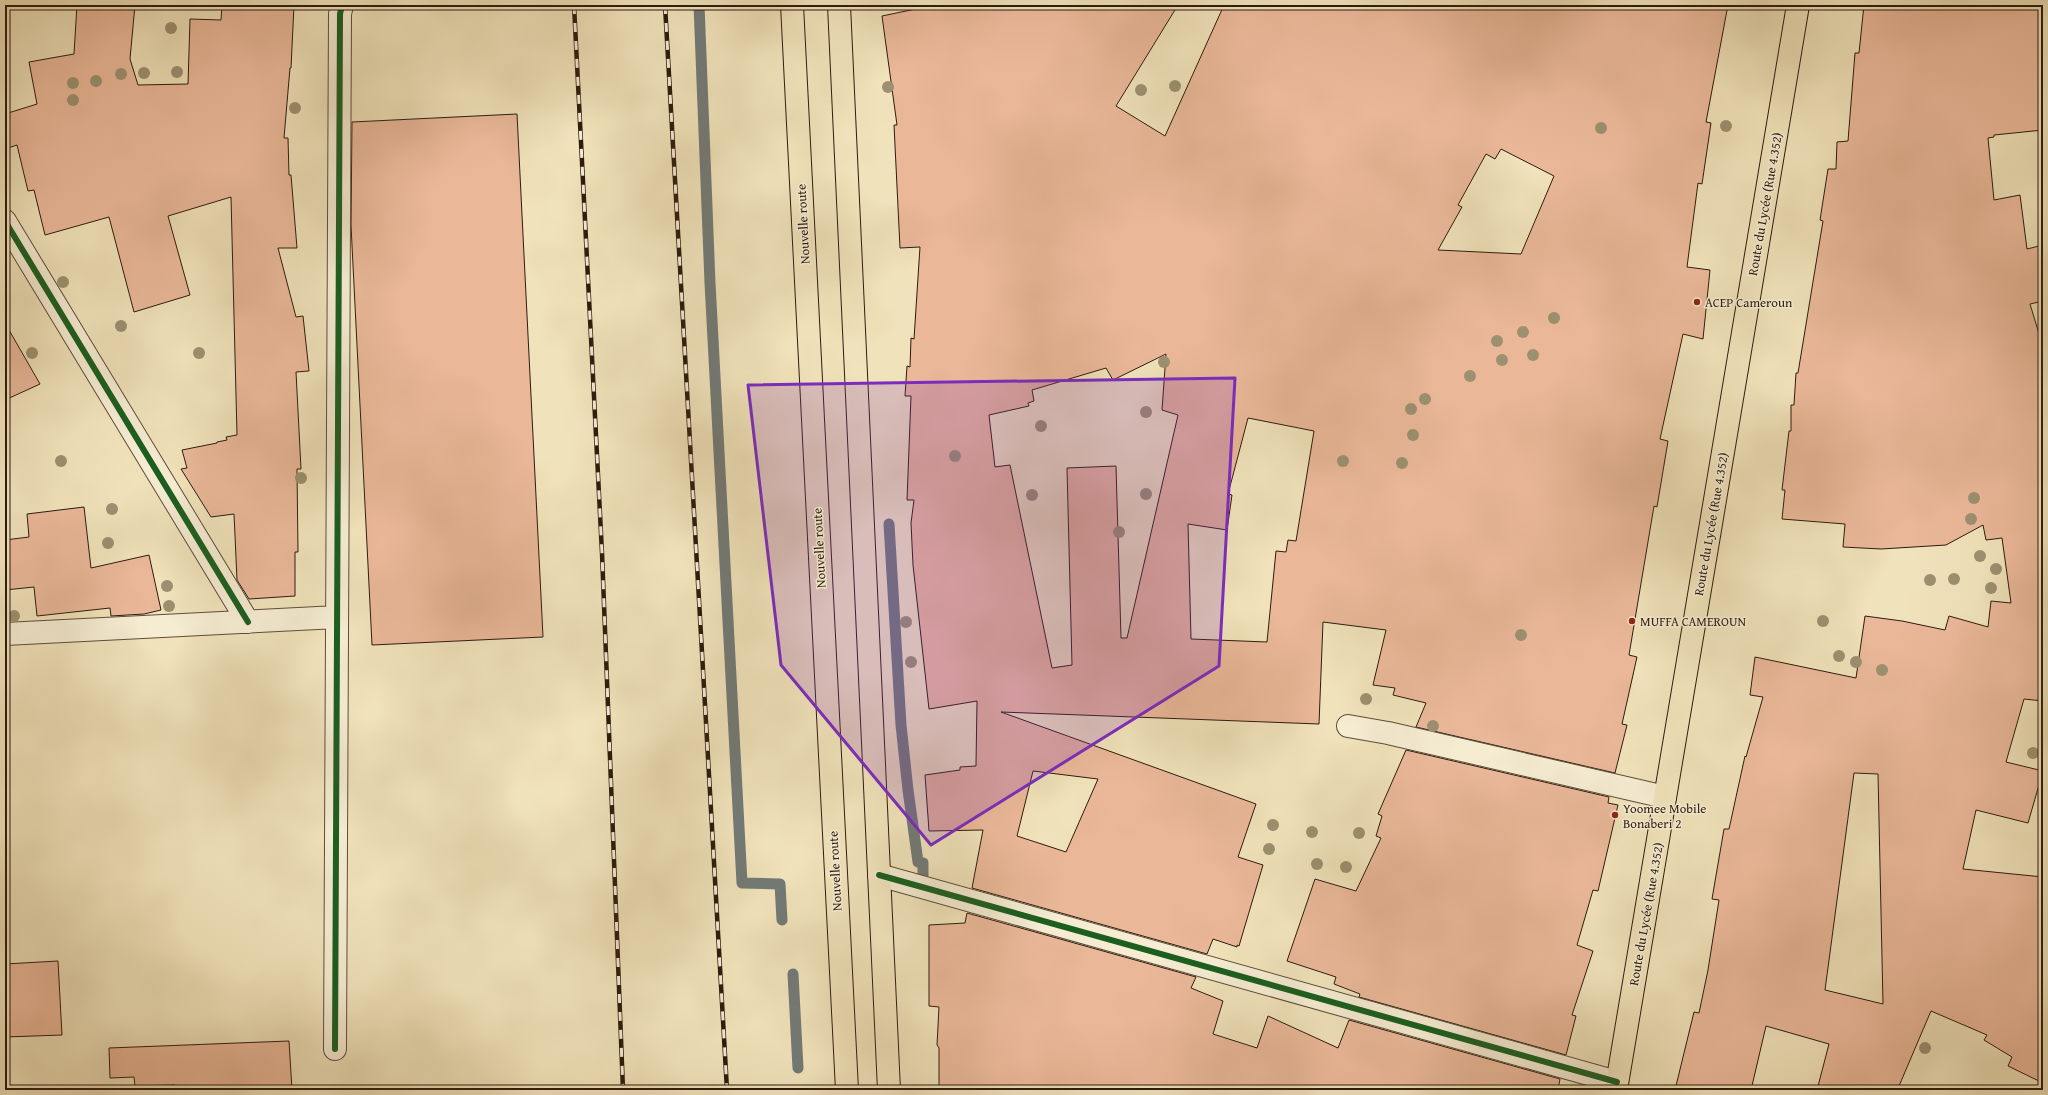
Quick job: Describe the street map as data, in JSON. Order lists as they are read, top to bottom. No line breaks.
{"streets":{"main road":["Route du Lycée (Rue 4.352)","Nouvelle route"]},"places":["ACEP Cameroun","MUFFA CAMEROUN","Yoomee Mobile Bonaberi 2"]}
